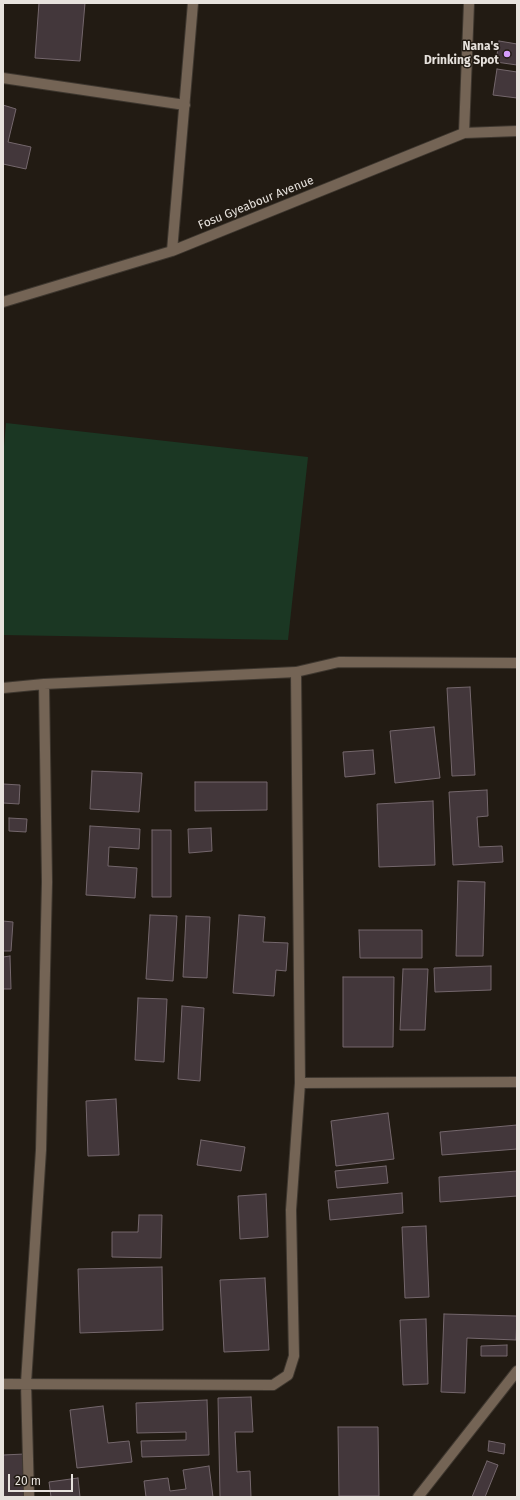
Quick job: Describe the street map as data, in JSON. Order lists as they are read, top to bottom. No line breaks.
{"streets":{"street":["Fosu Gyeabour Avenue"]},"places":["Nana's Drinking Spot"],"scale_bar":"20 m"}
